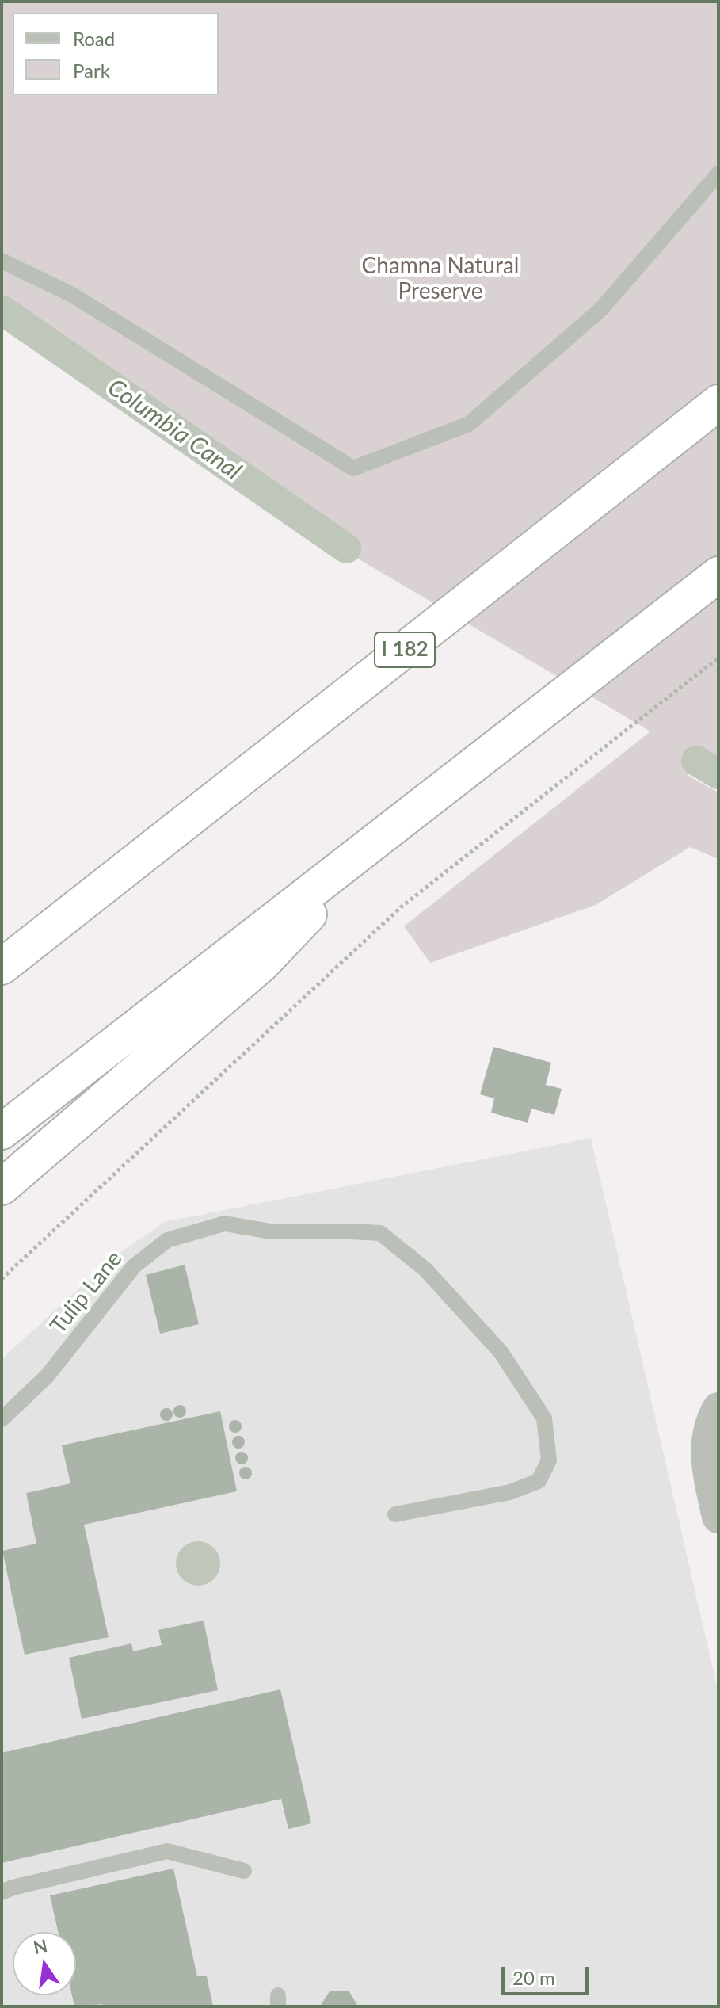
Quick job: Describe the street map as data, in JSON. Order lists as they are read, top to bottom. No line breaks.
{"streets":{"highway":["I 182"],"lane":["Tulip Lane"]},"water":["Columbia Canal"],"parks":["Chamna Natural Preserve"],"legend":["Road","Park"],"scale_bar":"20 m","north":"top"}
